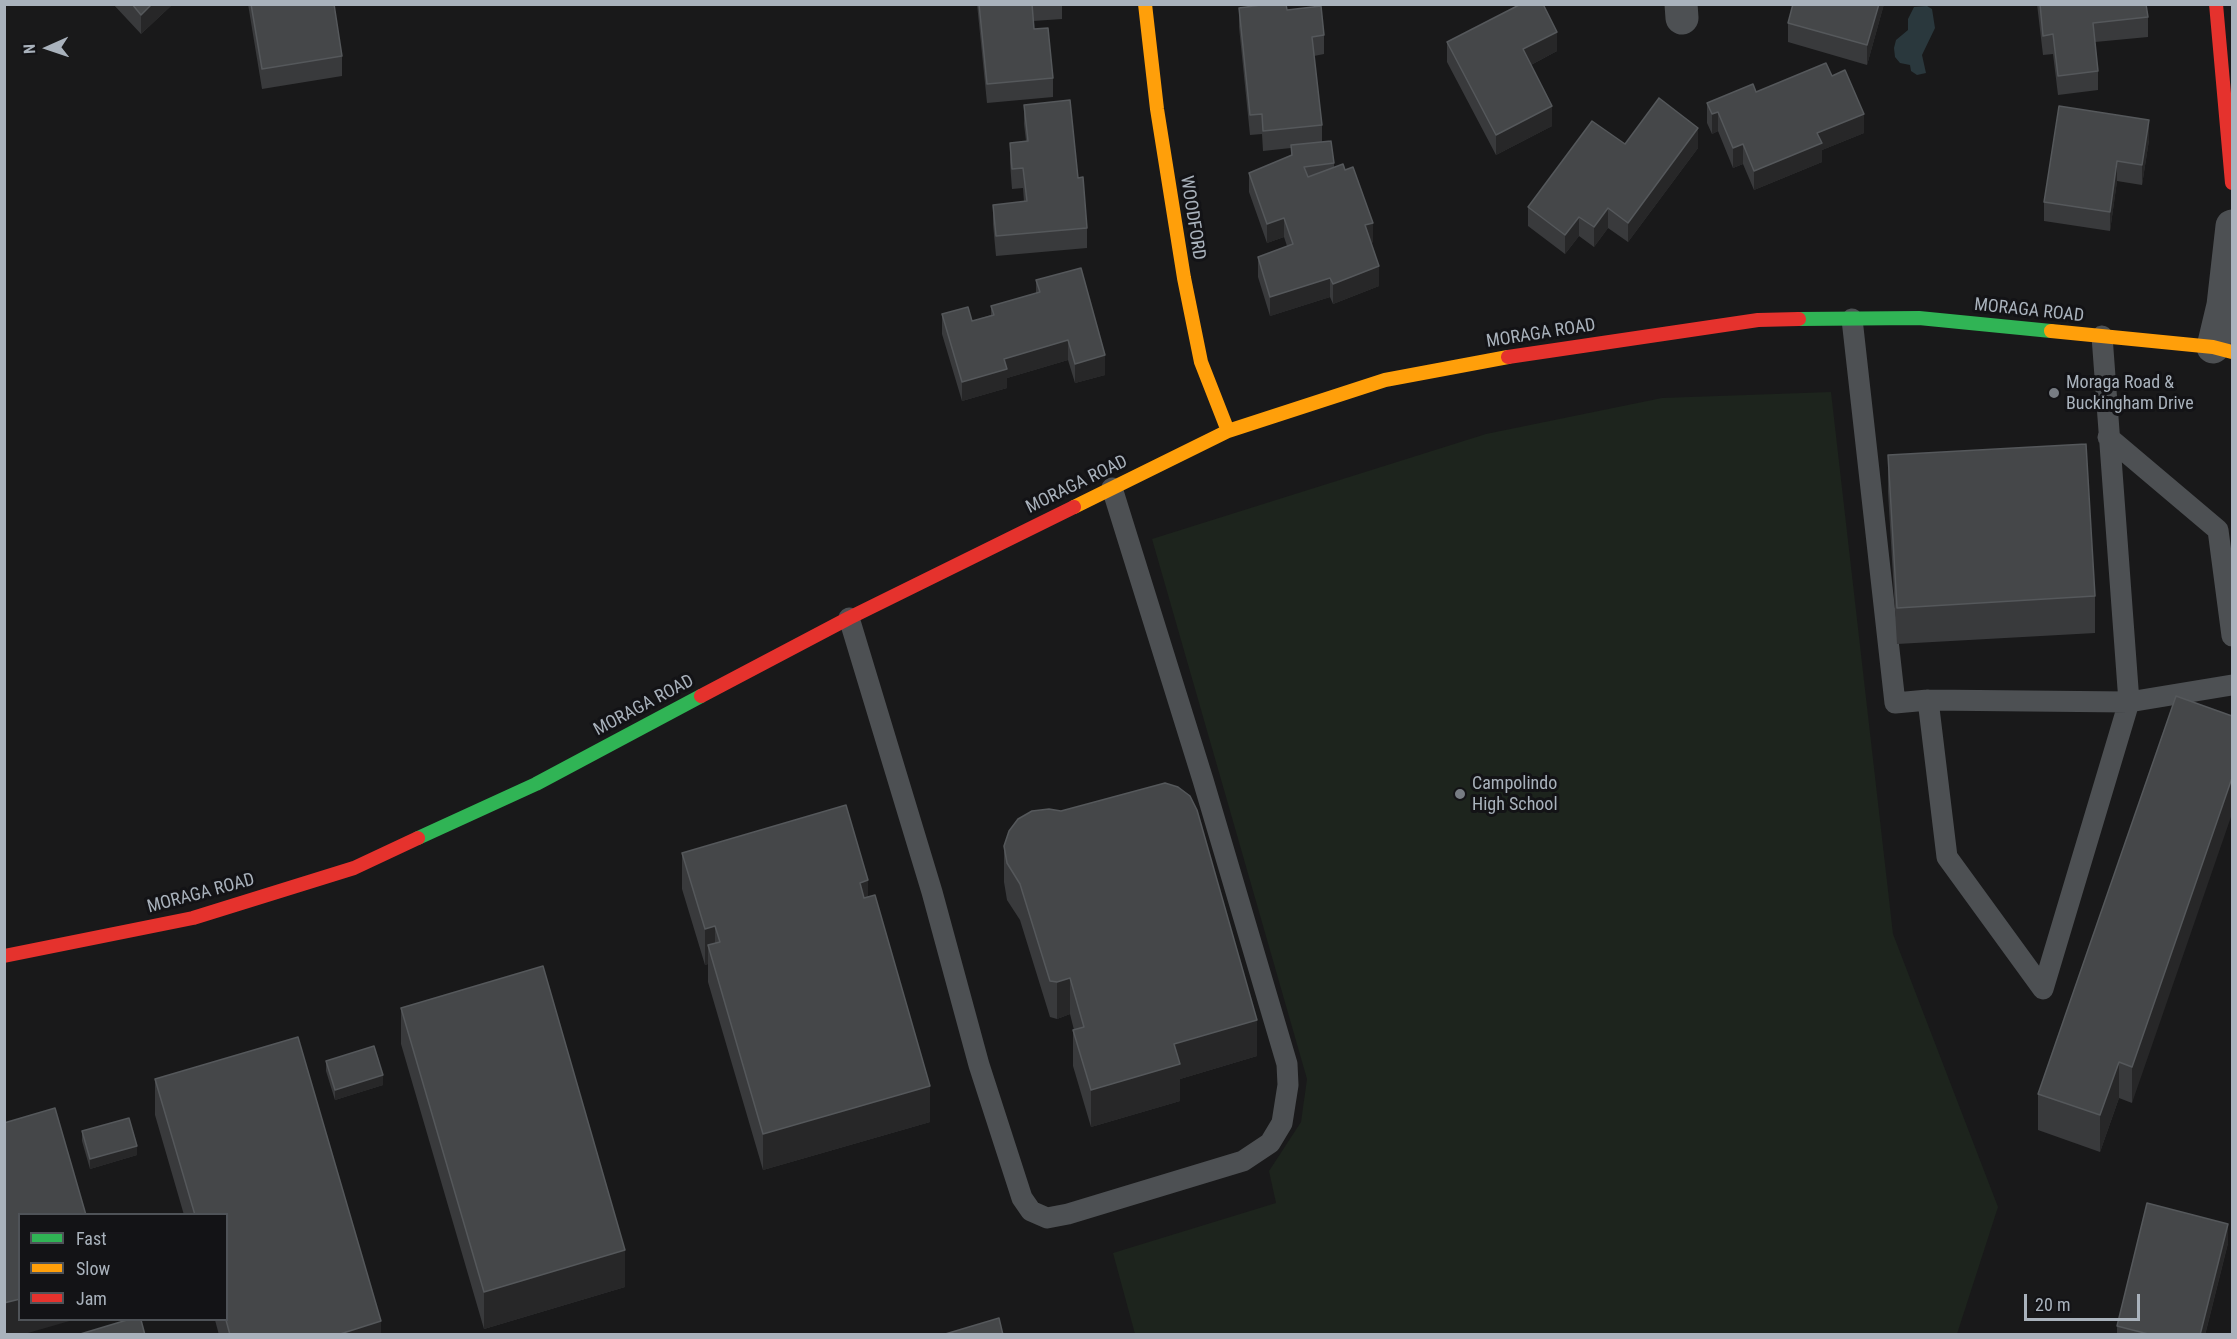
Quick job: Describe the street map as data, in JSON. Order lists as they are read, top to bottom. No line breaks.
{"streets":{"main road":["WOODFORD","MORAGA ROAD"]},"crossings":[["WOODFORD","MORAGA ROAD"]],"places":["Moraga Road & Buckingham Drive","Campolindo High School"],"legend":["Fast","Slow","Jam"],"scale_bar":"20 m","north":"left"}
